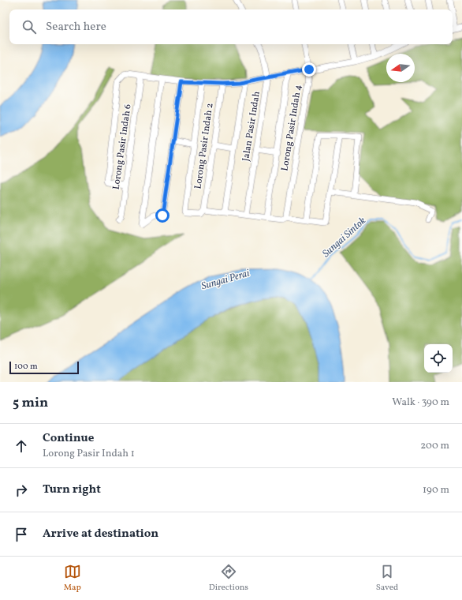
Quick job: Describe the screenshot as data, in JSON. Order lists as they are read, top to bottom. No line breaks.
{"streets":{"street":["Jalan Pasir Indah","Lorong Pasir Indah 4","Lorong Pasir Indah 2","Lorong Pasir Indah 6"]},"water":["Sungai Sintok","Sungai Perai"],"scale_bar":"100 m","north":"left","page":{"search":"Search here","scale":"100 m","heading":["5 min","Walk · 390 m"],"list":[["Continue","Lorong Pasir Indah 1","200 m"],["Turn right","190 m"],"Arrive at destination"],"nav":["Map","Directions","Saved"]}}
